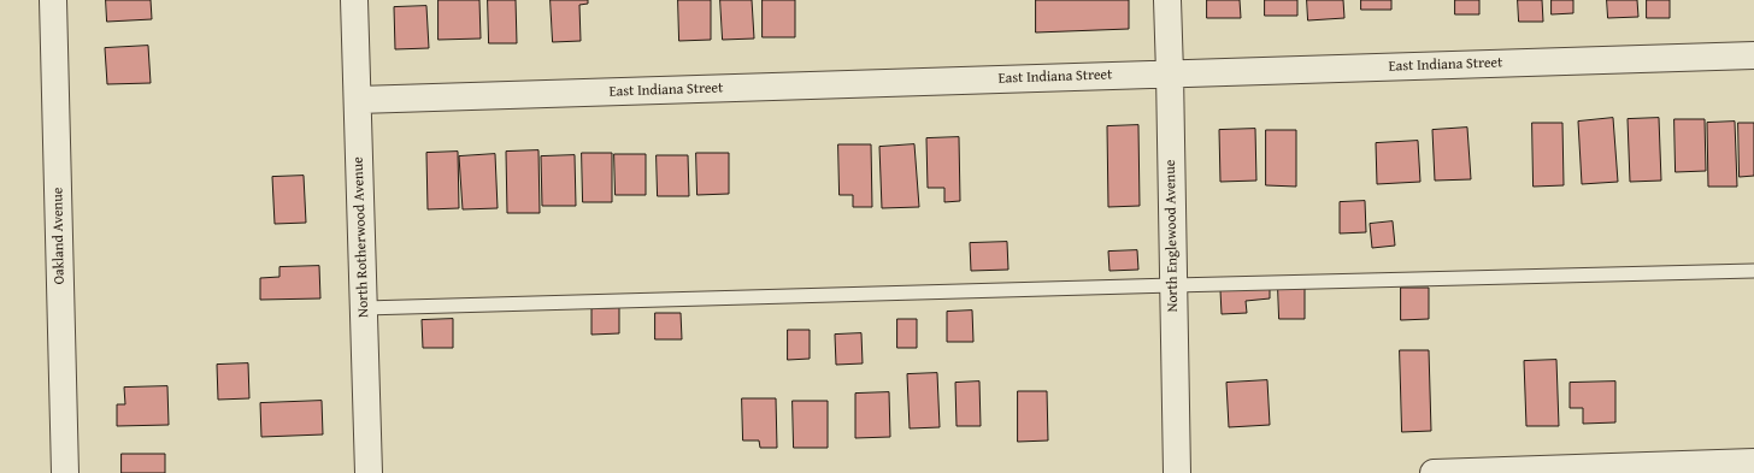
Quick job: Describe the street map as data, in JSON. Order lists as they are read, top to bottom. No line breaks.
{"streets":{"street":["East Indiana Street","Oakland Avenue","North Englewood Avenue","North Rotherwood Avenue"]},"crossings":[["East Indiana Street","North Englewood Avenue"],["East Indiana Street","North Rotherwood Avenue"]]}
